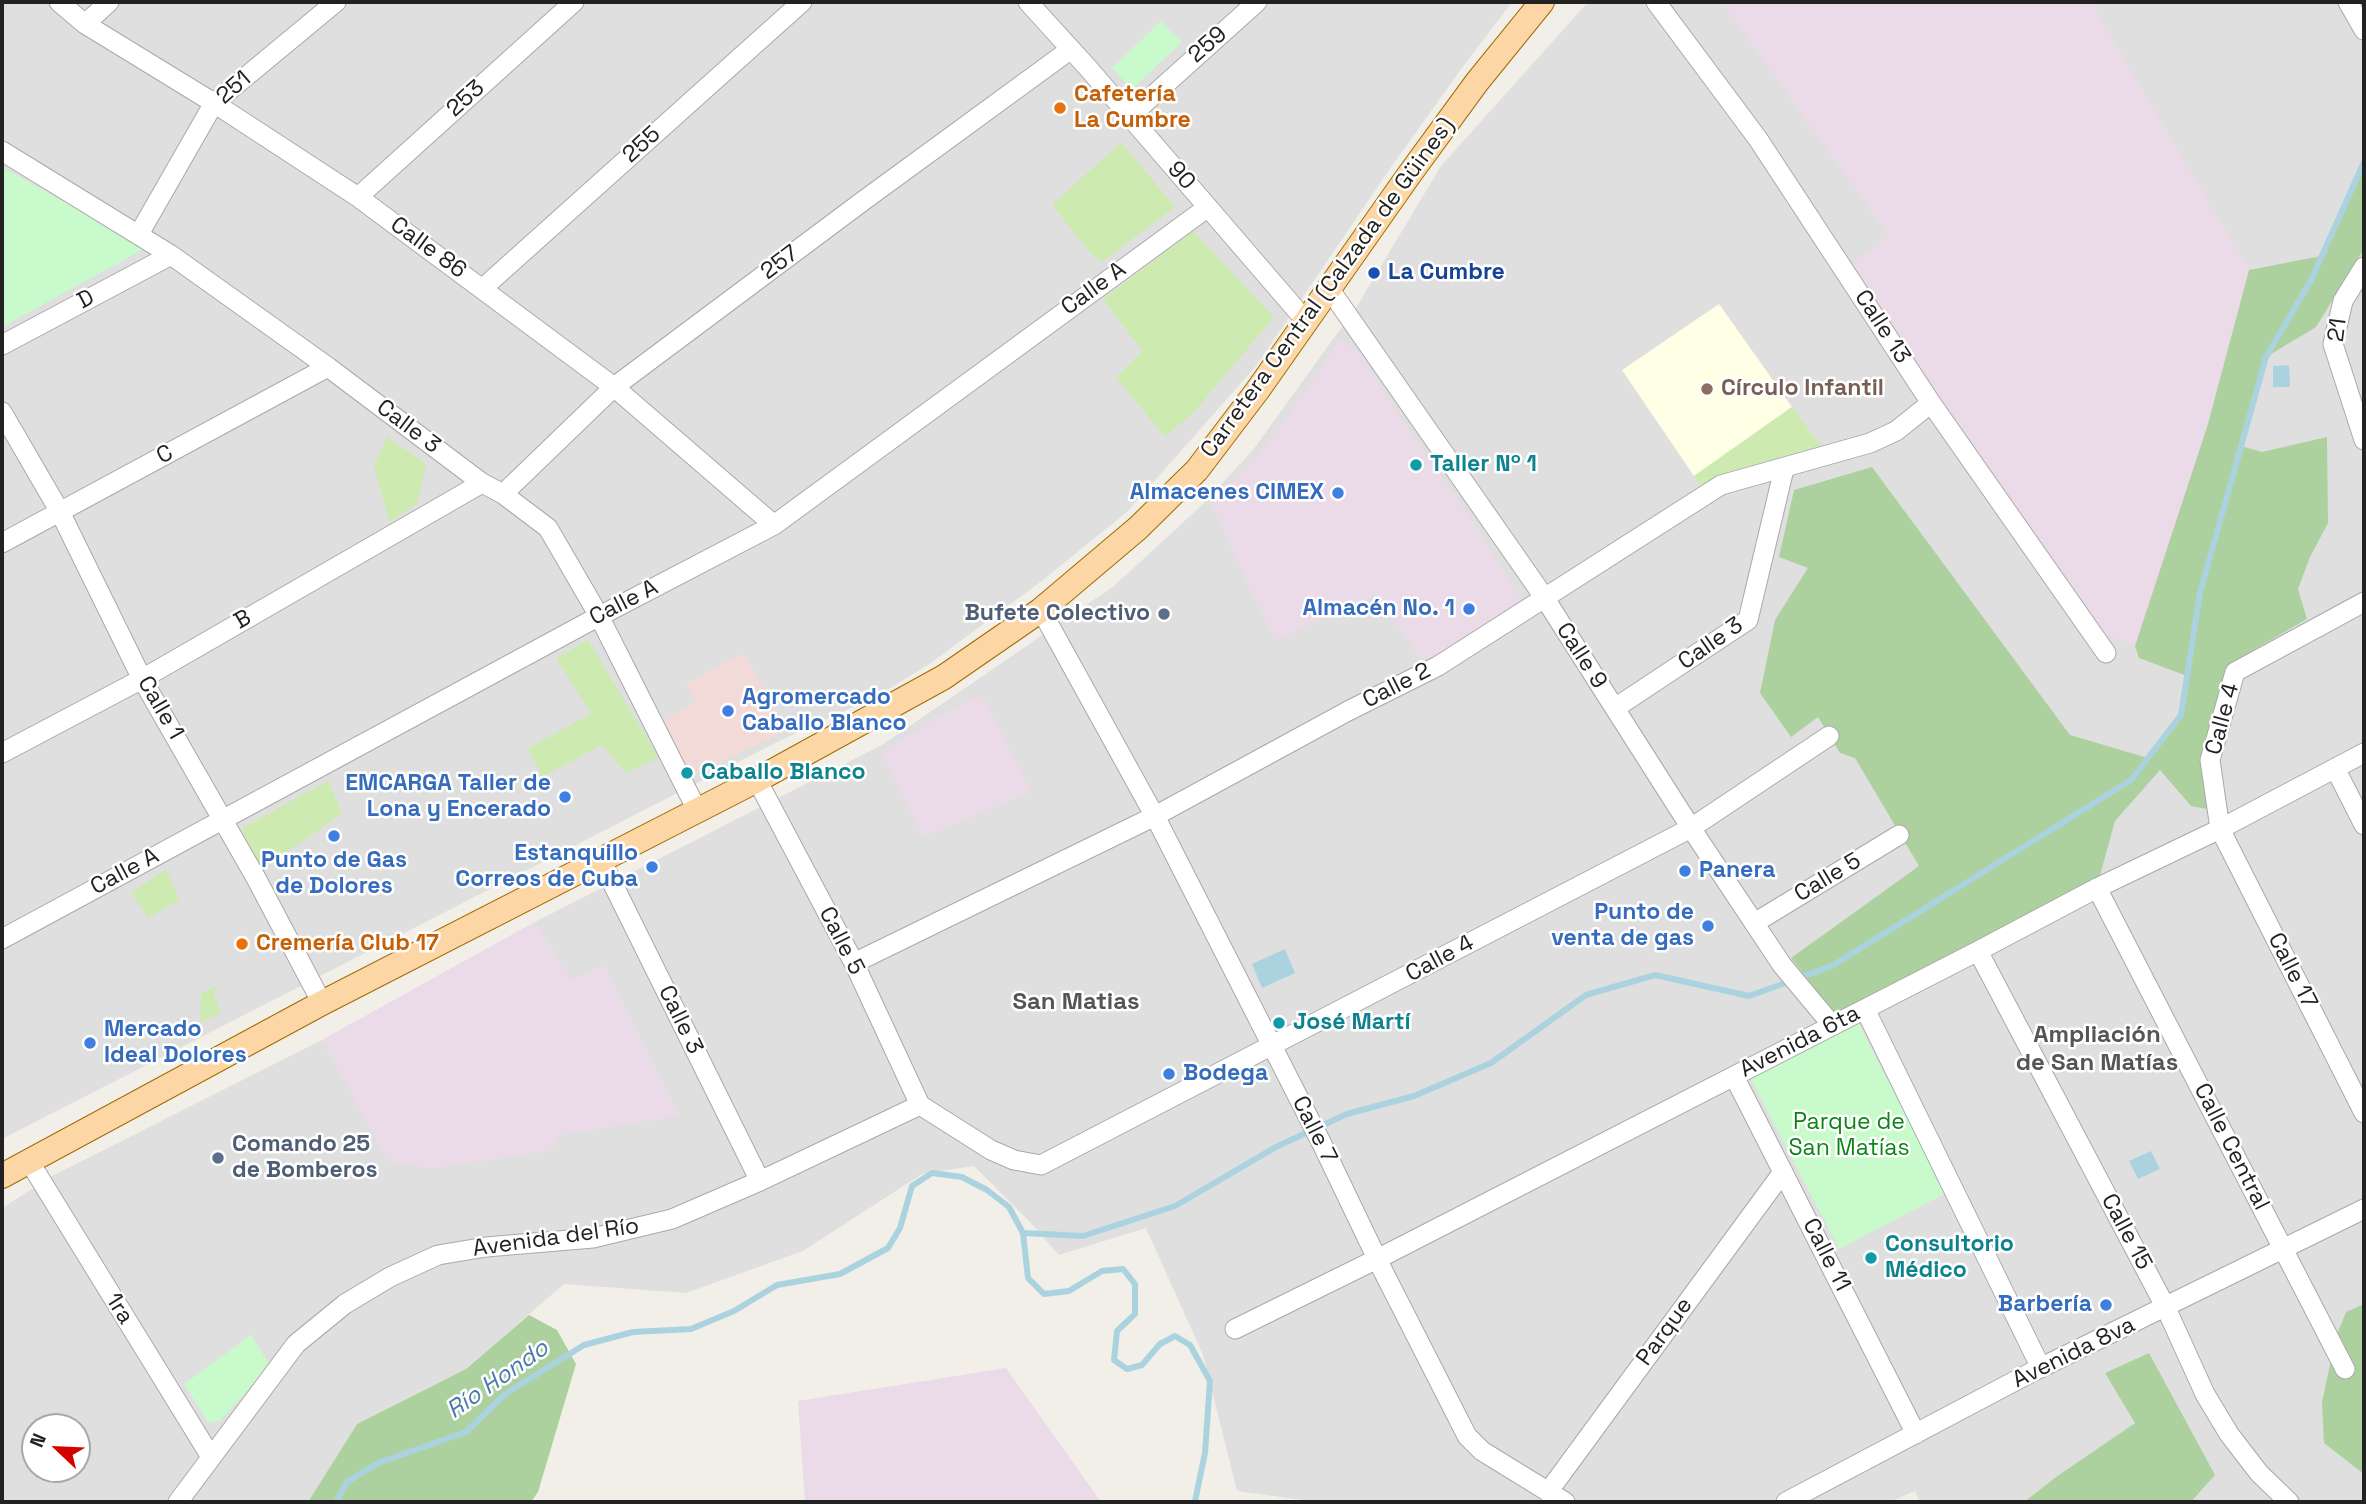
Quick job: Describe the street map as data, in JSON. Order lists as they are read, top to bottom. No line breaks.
{"streets":{"main road":["Carretera Central (Calzada de Güines)"],"street":["259","251","253","255","90","Calle 86","257","Calle A","D","Calle 13","21","Calle 3","C","B","Calle 9","Calle 2","Calle 1","Calle 4","Calle 5","Calle 17","Avenida 6ta","Calle 7","Calle Central","Calle 15","Avenida del Río","Calle 11","1ra","Parque","Avenida 8va"]},"crossings":[["259","90"],["251","Calle 86"],["251","Calle 3"],["253","Calle 86"],["255","Calle 86"],["90","257"],["90","Carretera Central (Calzada de Güines)"],["90","Calle A"],["Calle 86","257"],["Calle 86","Calle A"],["257","Calle 3"],["Carretera Central (Calzada de Güines)","Calle 3"],["Carretera Central (Calzada de Güines)","Calle 9"],["Carretera Central (Calzada de Güines)","Calle 1"],["Carretera Central (Calzada de Güines)","Calle 5"],["Carretera Central (Calzada de Güines)","Calle 7"],["Carretera Central (Calzada de Güines)","1ra"],["Calle A","Calle 3"],["Calle A","Calle 1"],["D","Calle 3"],["Calle 13","Calle 2"],["Calle 3","C"],["Calle 3","B"],["Calle 3","Calle 9"],["Calle 3","Calle 2"],["Calle 3","Avenida del Río"],["C","Calle 1"],["B","Calle 1"],["Calle 9","Calle 2"],["Calle 9","Calle 4"],["Calle 9","Calle 5"],["Calle 9","Avenida 6ta"],["Calle 2","Calle 5"],["Calle 2","Calle 7"],["Calle 4","Calle 5"],["Calle 4","Calle 17"],["Calle 4","Avenida 6ta"],["Calle 4","Calle 7"],["Calle 4","Avenida del Río"],["Calle 5","Avenida del Río"],["Calle 17","Avenida 6ta"],["Avenida 6ta","Calle 7"],["Avenida 6ta","Calle Central"],["Avenida 6ta","Calle 15"],["Avenida 6ta","Calle 11"],["Calle 7","Parque"],["Calle Central","Avenida 8va"],["Calle 15","Avenida 8va"],["Avenida del Río","1ra"],["Calle 11","Parque"],["Calle 11","Avenida 8va"]],"districts":["San Matias","Ampliación de San Matías"],"water":["Río Hondo"],"parks":["Parque de San Matías"],"places":["Cafetería La Cumbre","La Cumbre","Círculo Infantil","Taller Nº 1","Almacenes CIMEX","Almacén No. 1","Bufete Colectivo","Agromercado Caballo Blanco","Caballo Blanco","EMCARGA Taller de Lona y Encerado","Punto de Gas de Dolores","Estanquillo Correos de Cuba","Panera","Punto de venta de gas","Cremería Club 17","José Martí","Mercado Ideal Dolores","Bodega","Comando 25 de Bomberos","Consultorio Médico","Barbería"],"north":"top left"}
